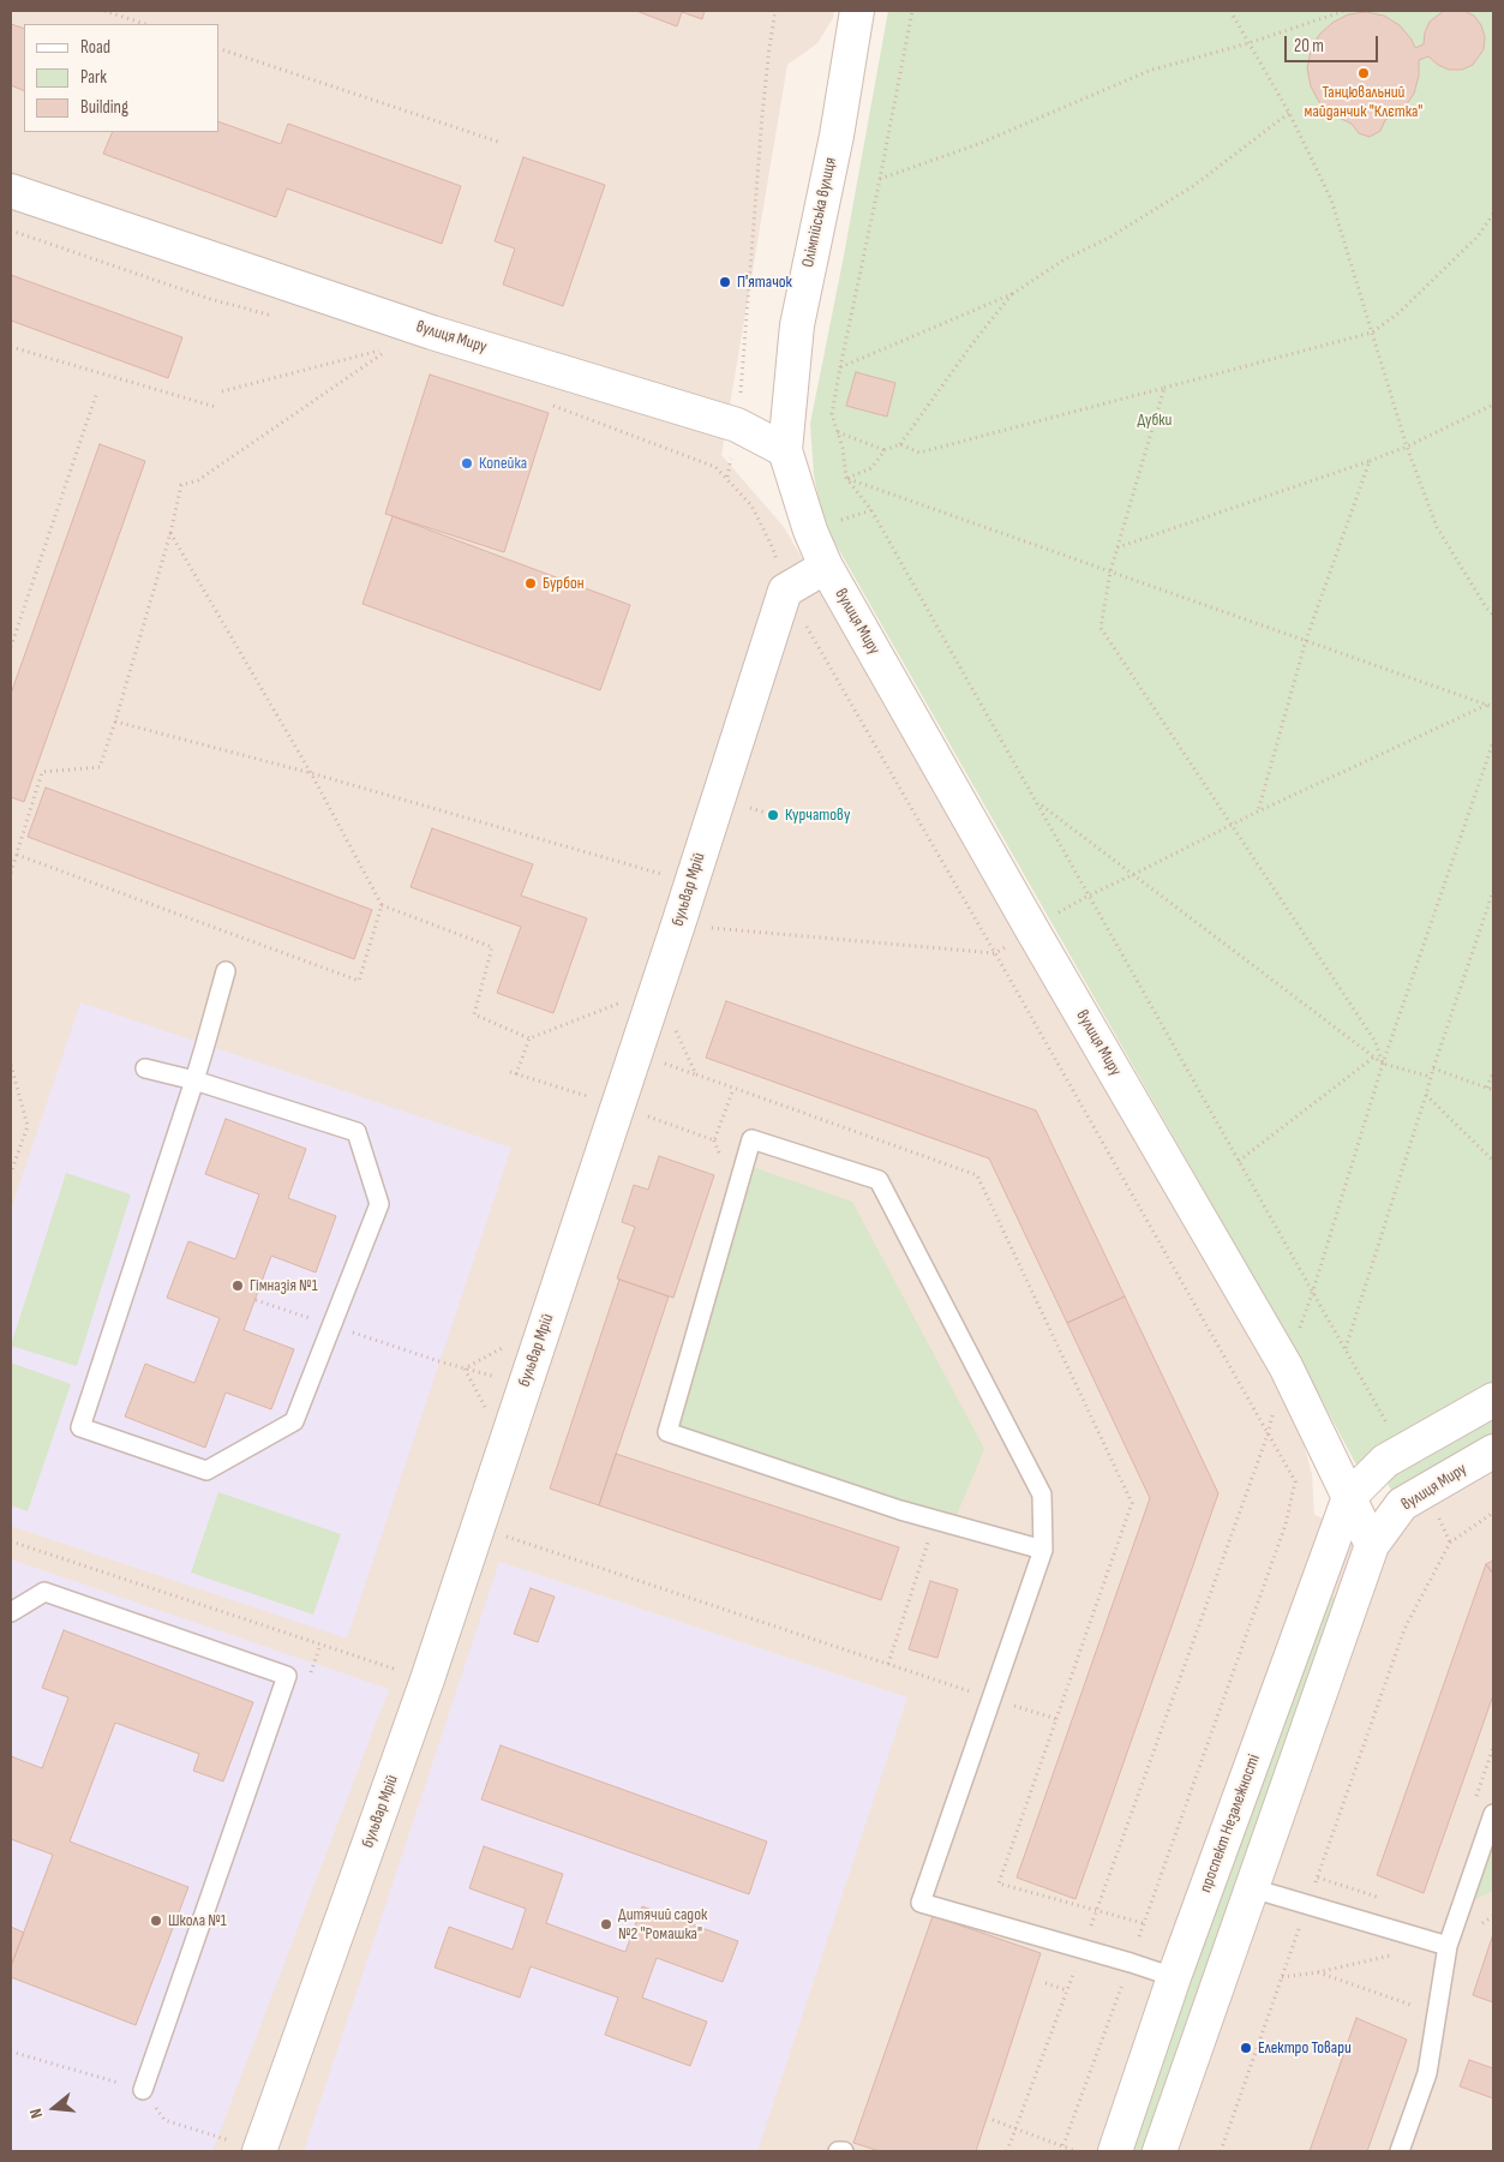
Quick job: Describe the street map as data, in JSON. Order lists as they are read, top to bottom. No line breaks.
{"streets":{"street":["Олімпійська вулиця","вулиця Миру","бульвар Мрій","проспект Незалежності"]},"crossings":[["Олімпійська вулиця","вулиця Миру"],["вулиця Миру","проспект Незалежності"]],"parks":["Дубки"],"places":["Танцювальний майданчик \"Клєтка\"","П'ятачок","Копейка","Бурбон","Курчатову","Гімназія №1","Школа №1","Дитячий садок №2 \"Ромашка\"","Електро Товари"],"legend":["Road","Park","Building"],"scale_bar":"20 m","north":"left"}
